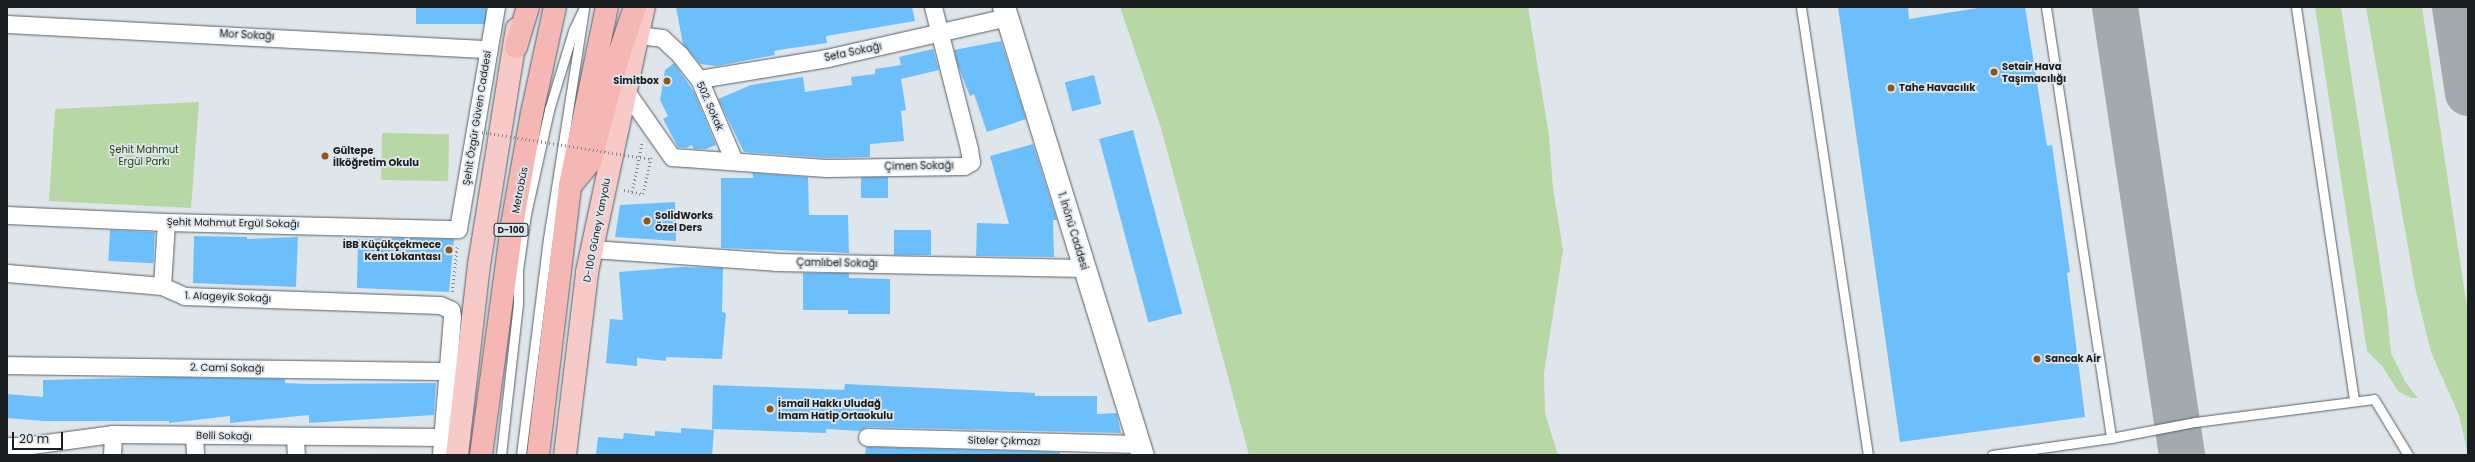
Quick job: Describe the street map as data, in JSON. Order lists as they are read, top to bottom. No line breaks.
{"streets":{"highway":["D-100"],"main road":["D-100 Güney Yanyolu","1. İnönü Caddesi"],"street":["Mor Sokağı","Sefa Sokağı","502. Sokak","Şehit Özgür Güven Caddesi","Çimen Sokağı","Şehit Mahmut Ergül Sokağı","Çamlıbel Sokağı","1. Alageyik Sokağı","2. Cami Sokağı","Belli Sokağı","Siteler Çıkmazı"],"lane":["Metrobüs"]},"crossings":[["Mor Sokağı","Şehit Özgür Güven Caddesi"],["Sefa Sokağı","502. Sokak"],["Sefa Sokağı","Çimen Sokağı"],["Sefa Sokağı","1. İnönü Caddesi"],["502. Sokak","Çimen Sokağı"],["502. Sokak","D-100 Güney Yanyolu"],["Şehit Özgür Güven Caddesi","Şehit Mahmut Ergül Sokağı"],["D-100 Güney Yanyolu","Çamlıbel Sokağı"],["1. İnönü Caddesi","Çamlıbel Sokağı"],["1. İnönü Caddesi","Siteler Çıkmazı"]],"parks":["Şehit Mahmut Ergül Parkı"],"places":["Setair Hava Taşımacılığı","Simitbox","Tahe Havacılık","Gültepe İlköğretim Okulu","SolidWorks Özel Ders","İBB Küçükçekmece Kent Lokantası","Sancak Air","İsmail Hakkı Uludağ İmam Hatip Ortaokulu"],"scale_bar":"20 m"}
